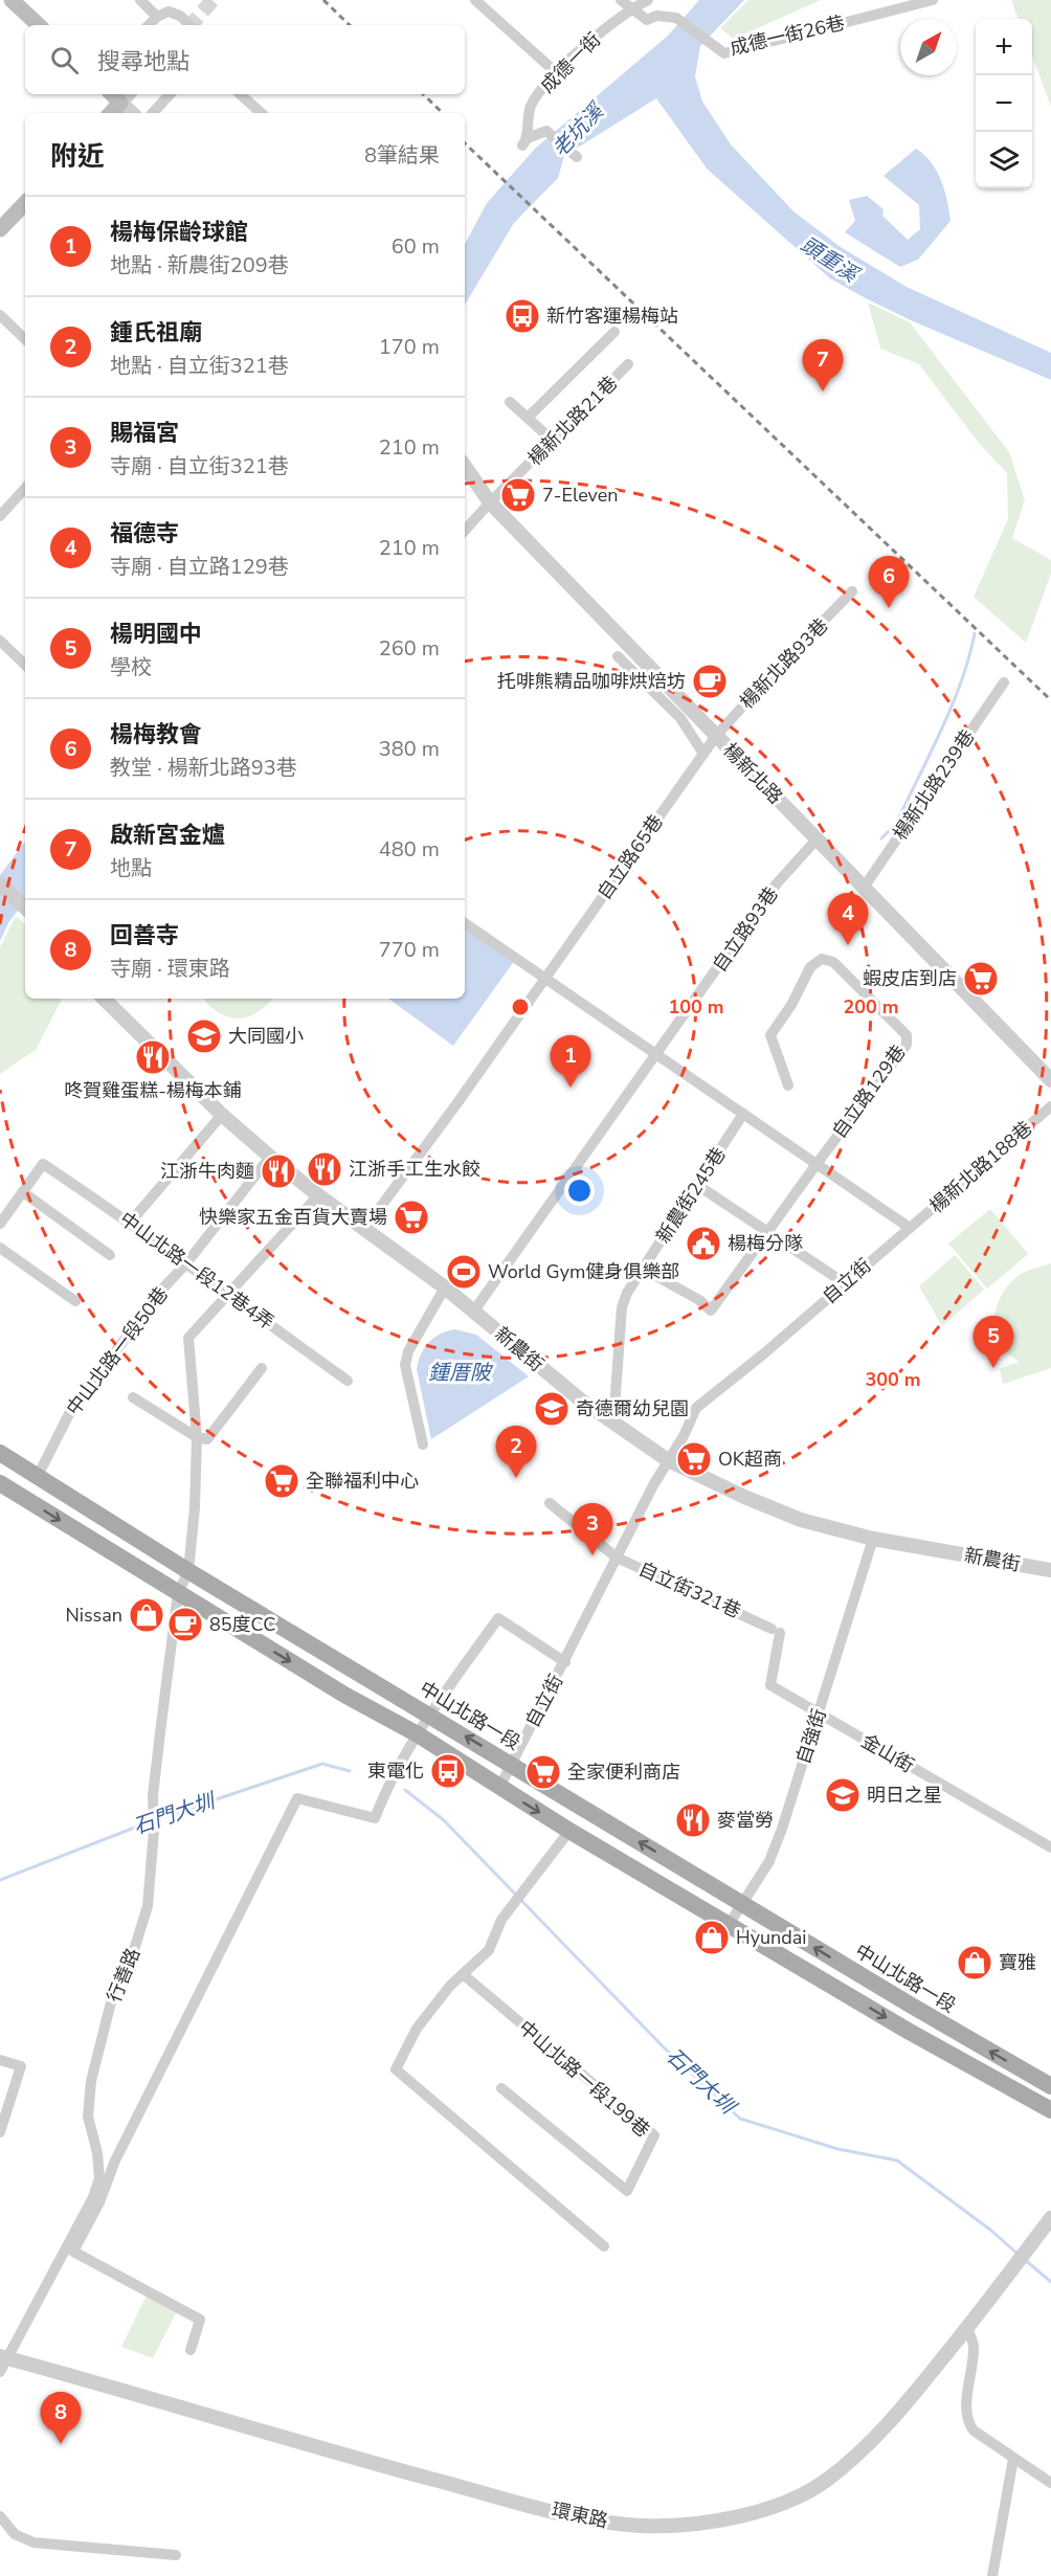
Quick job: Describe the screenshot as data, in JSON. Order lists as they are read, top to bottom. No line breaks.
{"streets":{"main road":["中山北路一段"],"street":["成德一街26巷","成德一街","楊新北路21巷","楊新北路93巷","楊新北路","楊新北路239巷","自立路65巷","自立路93巷","自立路129巷","楊新北路188巷","新農街245巷","中山北路一段12巷4弄","自立街","新農街","中山北路一段50巷","自立街321巷","自強街","金山街","行善路","中山北路一段199巷","環東路"]},"crossings":[["成德一街26巷","成德一街"],["楊新北路21巷","楊新北路"],["楊新北路93巷","楊新北路"],["楊新北路93巷","自立路65巷"],["楊新北路","楊新北路239巷"],["楊新北路","自立路65巷"],["楊新北路","自立路93巷"],["自立路65巷","新農街"],["自立路93巷","新農街"],["楊新北路188巷","自立街"],["新農街245巷","新農街"],["中山北路一段12巷4弄","中山北路一段50巷"],["中山北路一段12巷4弄","行善路"],["自立街","新農街"],["自立街","自立街321巷"],["自立街","中山北路一段"],["新農街","中山北路一段50巷"],["新農街","自強街"],["中山北路一段50巷","中山北路一段"],["自立街321巷","金山街"],["中山北路一段","自強街"],["中山北路一段","行善路"],["自強街","金山街"],["行善路","環東路"]],"water":["老坑溪","頭重溪","鍾厝陂","石門大圳"],"places":{"bus stop":["新竹客運楊梅站","東電化"],"supermarket":["7-Eleven","蝦皮店到店","快樂家五金百貨大賣場","OK超商","全聯福利中心","全家便利商店"],"cafe":["托啡熊精品咖啡烘焙坊","85度CC"],"school or university":["大同國小","奇德爾幼兒園","明日之星"],"restaurant":["咚賀雞蛋糕-楊梅本鋪","江浙手工生水餃","江浙牛肉麵","麥當勞"],"public building":["楊梅分隊"],"sports":["World Gym健身俱樂部"],"shop":["Nissan","Hyundai","寶雅"]},"north":"top right","page":{"map_buttons":["+","−"],"search":"搜尋地點","heading":["附近","8筆結果"],"list":[{"mark":"1","name":"楊梅保齡球館","note":"地點 · 新農街209巷","value":"60 m"},{"mark":"2","name":"鍾氏祖廟","note":"地點 · 自立街321巷","value":"170 m"},{"mark":"3","name":"賜福宮","note":"寺廟 · 自立街321巷","value":"210 m"},{"mark":"4","name":"福德寺","note":"寺廟 · 自立路129巷","value":"210 m"},{"mark":"5","name":"楊明國中","note":"學校","value":"260 m"},{"mark":"6","name":"楊梅教會","note":"教堂 · 楊新北路93巷","value":"380 m"},{"mark":"7","name":"啟新宮金爐","note":"地點","value":"480 m"},{"mark":"8","name":"回善寺","note":"寺廟 · 環東路","value":"770 m"}],"pins":["7","6","4","1","5","2","3","8"]},"rings":["100 m","200 m","300 m"]}
